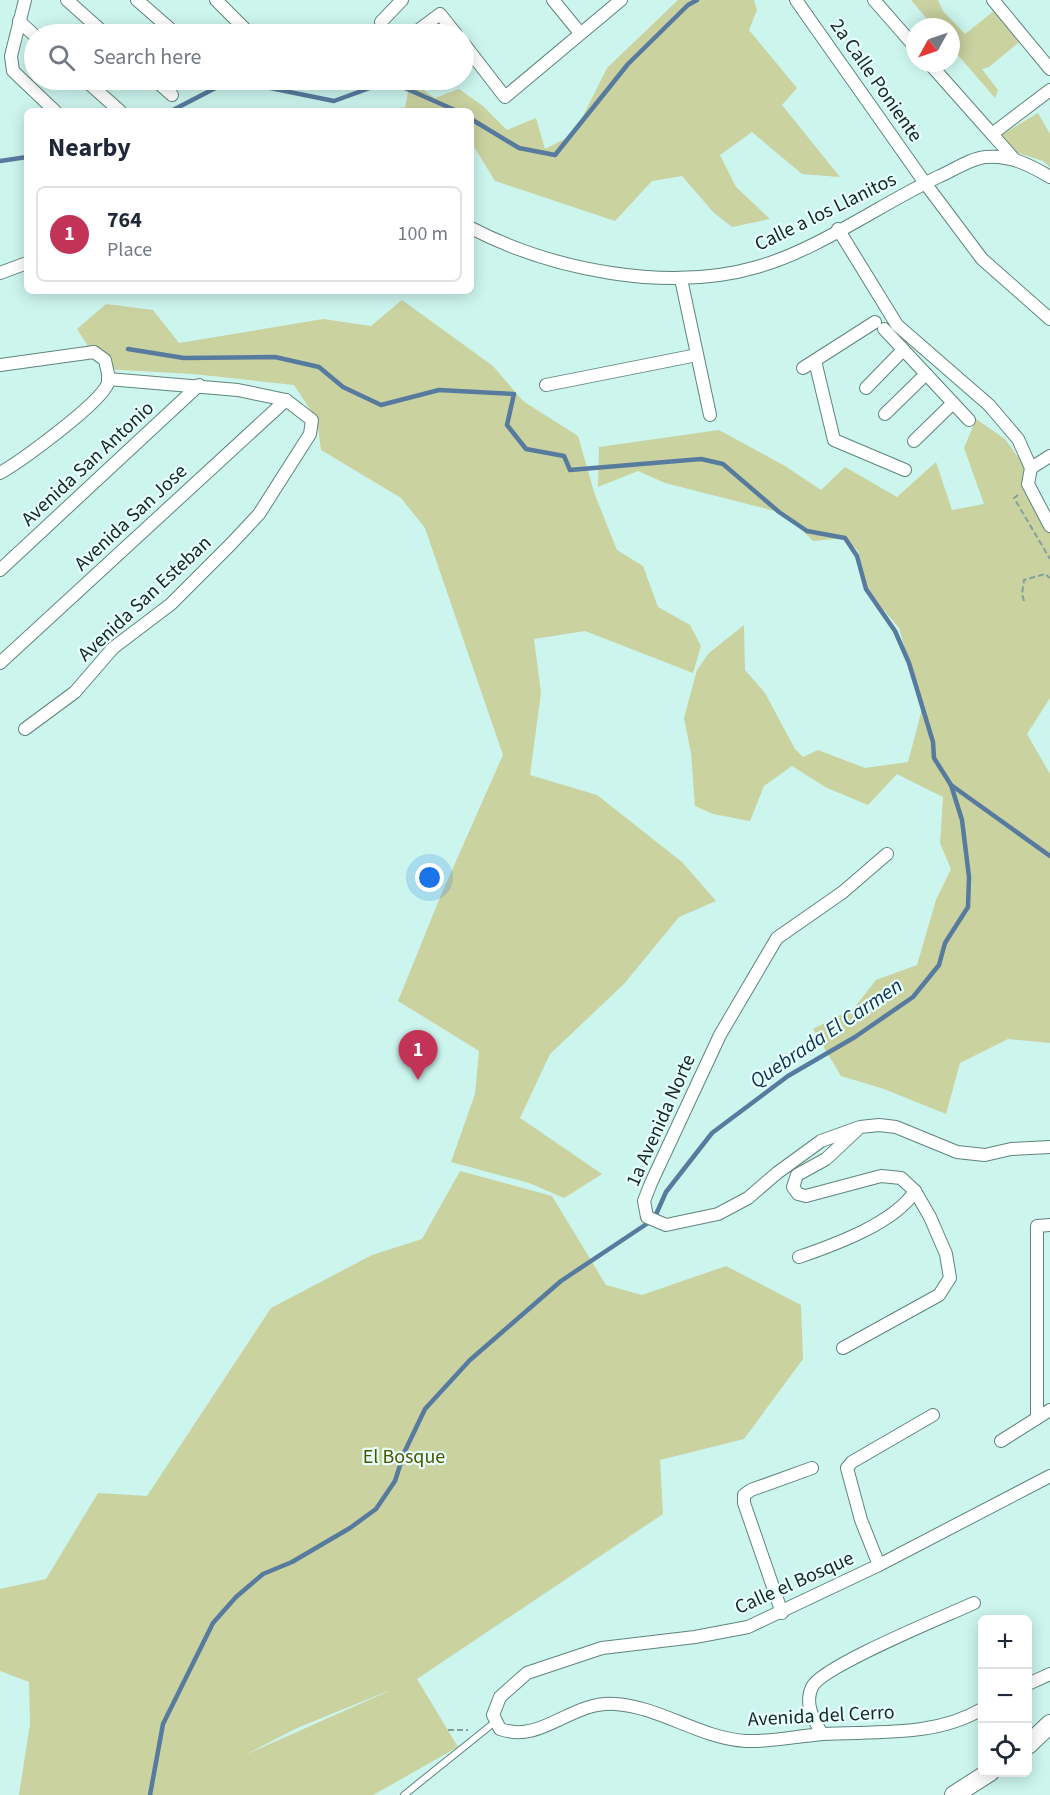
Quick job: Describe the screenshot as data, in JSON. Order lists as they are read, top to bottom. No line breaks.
{"streets":{"street":["2a Calle Poniente","Calle a los Llanitos","Avenida San Antonio","Avenida San Jose","Avenida San Esteban","1a Avenida Norte","Calle el Bosque","Avenida del Cerro"]},"crossings":[["2a Calle Poniente","Calle a los Llanitos"],["Avenida San Jose","Avenida San Esteban"],["Calle el Bosque","Avenida del Cerro"]],"water":["Quebrada El Carmen"],"parks":["El Bosque"],"north":"bottom left","page":{"search":"Search here","heading":"Nearby","list":[{"mark":"1","name":"764","note":"Place","value":"100 m"}],"pins":"1","map_buttons":["+","−"]}}
